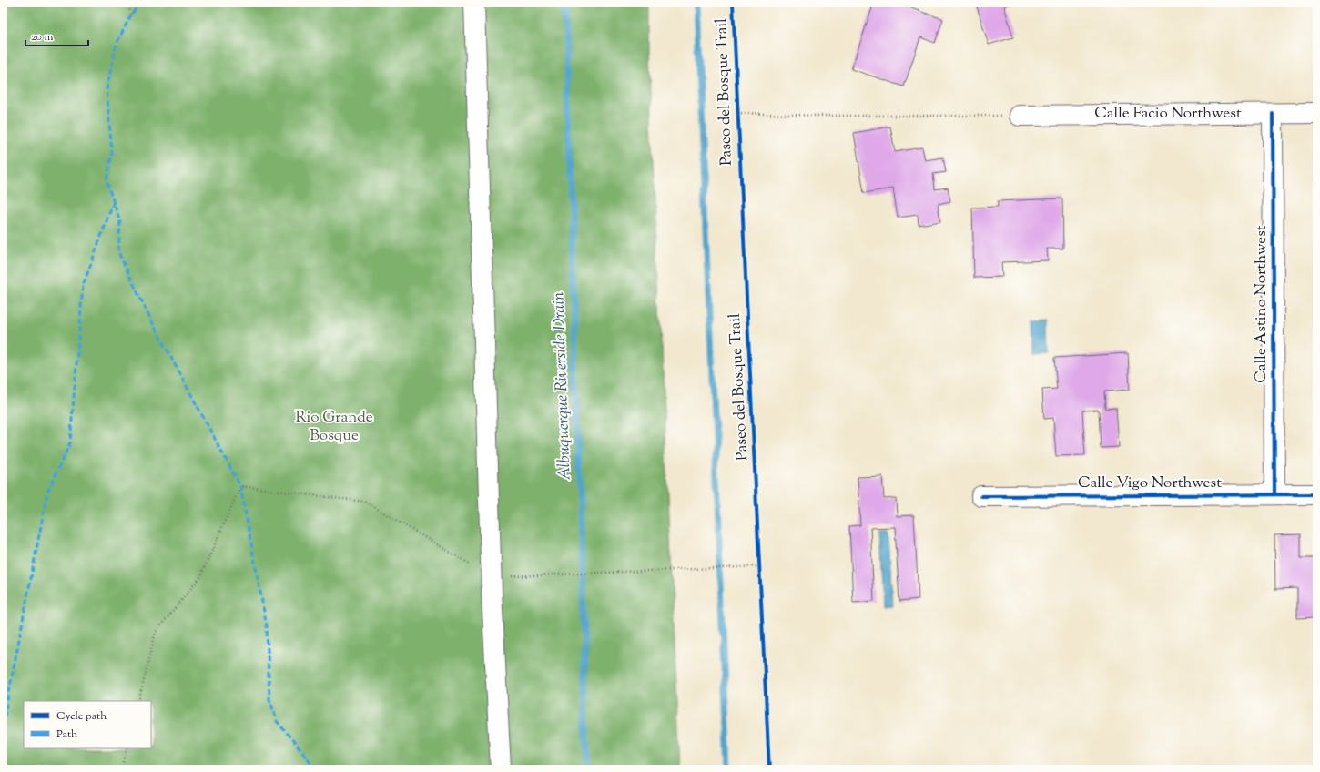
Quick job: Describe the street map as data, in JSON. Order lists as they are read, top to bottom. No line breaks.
{"streets":{"street":["Calle Facio Northwest","Calle Astino Northwest","Calle Vigo Northwest"],"cycle path":["Paseo del Bosque Trail"]},"crossings":[["Calle Facio Northwest","Calle Astino Northwest"],["Calle Astino Northwest","Calle Vigo Northwest"]],"water":["Albuquerque Riverside Drain"],"parks":["Rio Grande Bosque"],"legend":["Cycle path","Path"],"scale_bar":"20 m"}
